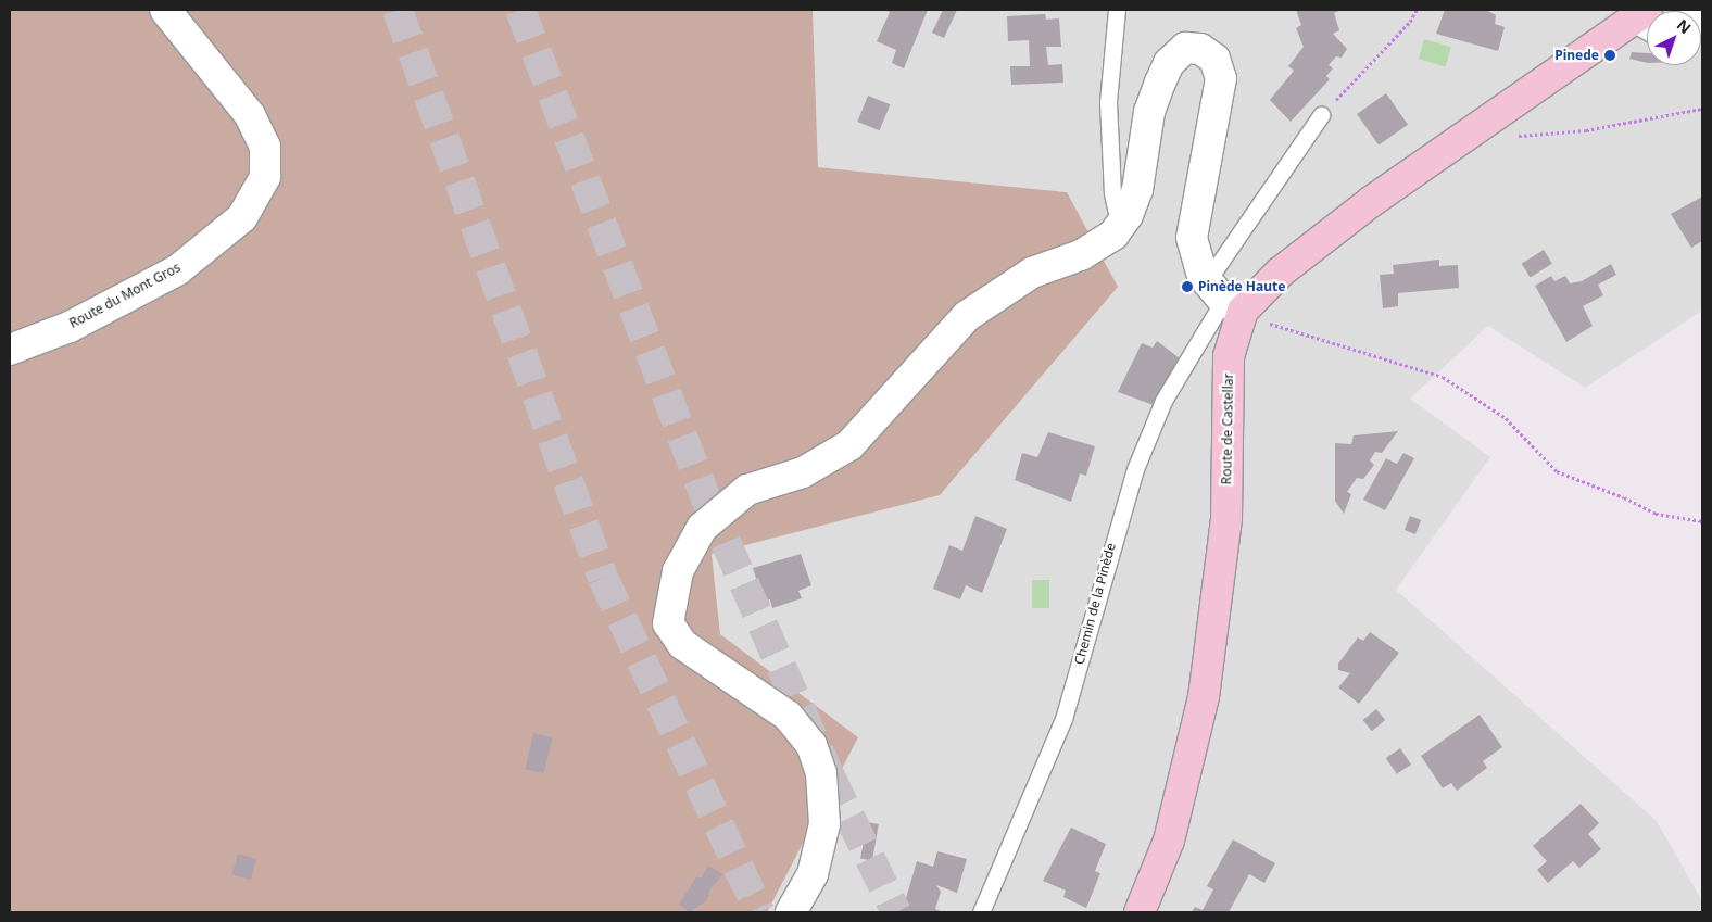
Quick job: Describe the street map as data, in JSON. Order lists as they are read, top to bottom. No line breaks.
{"streets":{"street":["Route du Mont Gros","Route de Castellar"],"lane":["Chemin de la Pinède"]},"crossings":[["Route de Castellar","Chemin de la Pinède"]],"places":["Pinede","Pinède Haute"],"north":"top right"}
